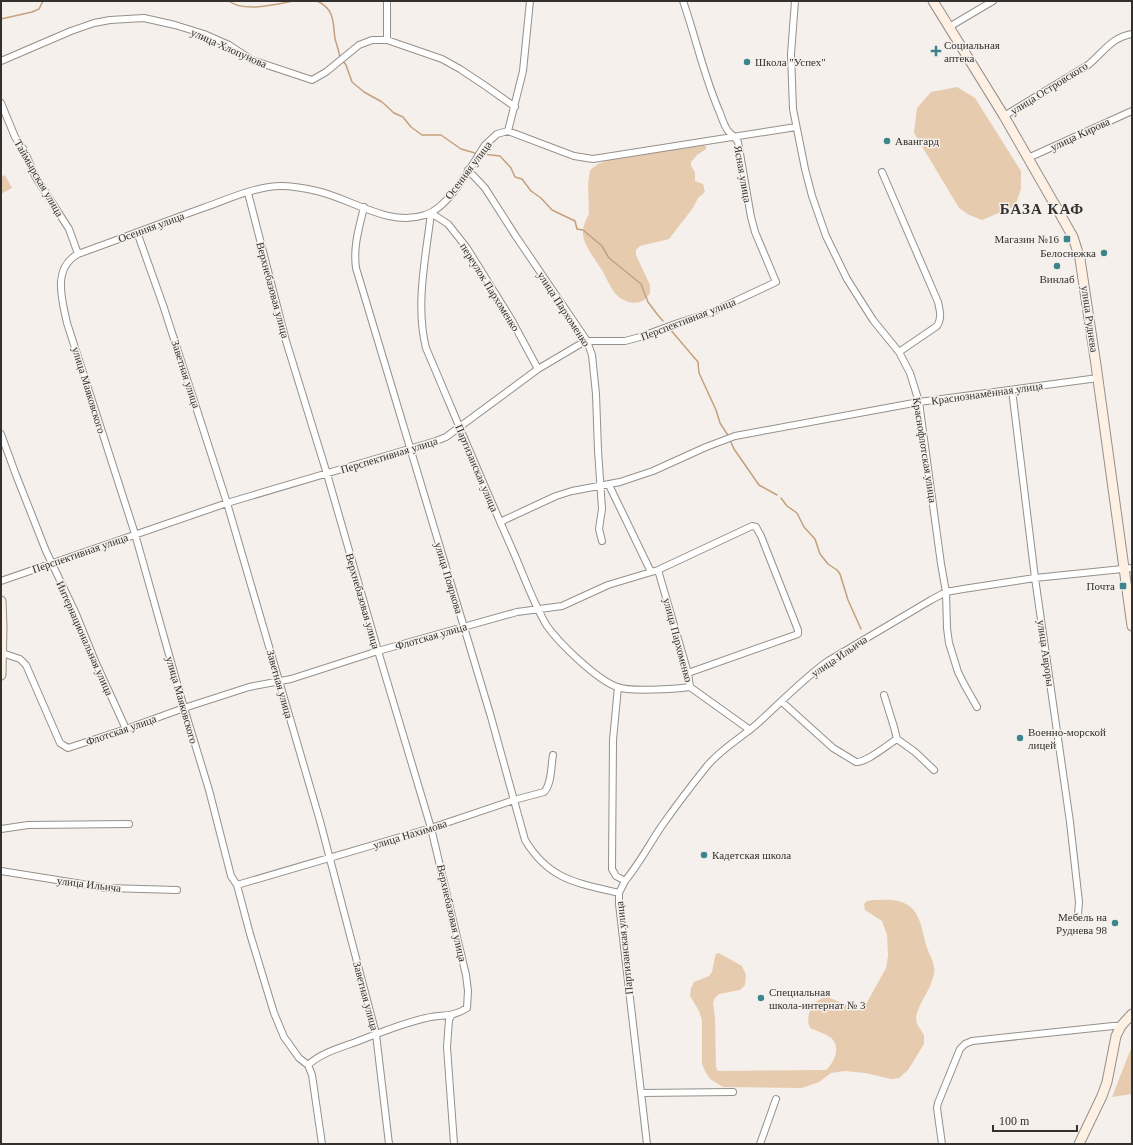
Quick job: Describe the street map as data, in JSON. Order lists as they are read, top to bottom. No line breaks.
{"streets":{"main road":["улица Руднева"],"street":["улица Хлопунова","улица Островского","улица Кирова","Осенняя улица","Ясная улица","Таймырская улица","переулок Пархоменко","Верхнебазовая улица","улица Пархоменко","Перспективная улица","Заветная улица","улица Маяковского","Краснознамённая улица","Краснофлотская улица","Партизанская улица","улица Пояркова","Флотская улица","Интернациональная улица","улица Авроры","улица Ильича","улица Нахимова"]},"crossings":[["улица Островского","улица Руднева"],["улица Кирова","улица Руднева"],["Осенняя улица","Таймырская улица"],["Осенняя улица","переулок Пархоменко"],["Осенняя улица","Верхнебазовая улица"],["Осенняя улица","улица Пархоменко"],["Осенняя улица","Заветная улица"],["Осенняя улица","улица Маяковского"],["Осенняя улица","Партизанская улица"],["Осенняя улица","улица Пояркова"],["Ясная улица","Перспективная улица"],["Таймырская улица","улица Маяковского"],["переулок Пархоменко","Перспективная улица"],["переулок Пархоменко","Партизанская улица"],["Верхнебазовая улица","Перспективная улица"],["Верхнебазовая улица","Флотская улица"],["Верхнебазовая улица","улица Нахимова"],["улица Пархоменко","Перспективная улица"],["улица Пархоменко","Партизанская улица"],["улица Пархоменко","Флотская улица"],["улица Пархоменко","улица Ильича"],["Перспективная улица","Заветная улица"],["Перспективная улица","улица Маяковского"],["Перспективная улица","Партизанская улица"],["Перспективная улица","улица Пояркова"],["Перспективная улица","Интернациональная улица"],["улица Руднева","Краснознамённая улица"],["улица Руднева","улица Ильича"],["Заветная улица","Флотская улица"],["Заветная улица","улица Нахимова"],["улица Маяковского","Флотская улица"],["улица Маяковского","улица Нахимова"],["Краснознамённая улица","Краснофлотская улица"],["Краснознамённая улица","улица Авроры"],["Краснофлотская улица","улица Ильича"],["Партизанская улица","улица Пояркова"],["Партизанская улица","Флотская улица"],["Партизанская улица","улица Ильича"],["улица Пояркова","Флотская улица"],["улица Пояркова","улица Нахимова"],["Флотская улица","Интернациональная улица"],["улица Авроры","улица Ильича"]],"districts":["БАЗА КАФ"],"places":{"health":["Социальная аптека"],"other":["Школа \"Успех\"","Авангард","Белоснежка","Винлаб","Военно-морской лицей","Кадетская школа","Мебель на Руднева 98","Специальная школа-интернат № 3"],"transit":["Магазин №16","Почта"]},"scale_bar":"100 m"}
